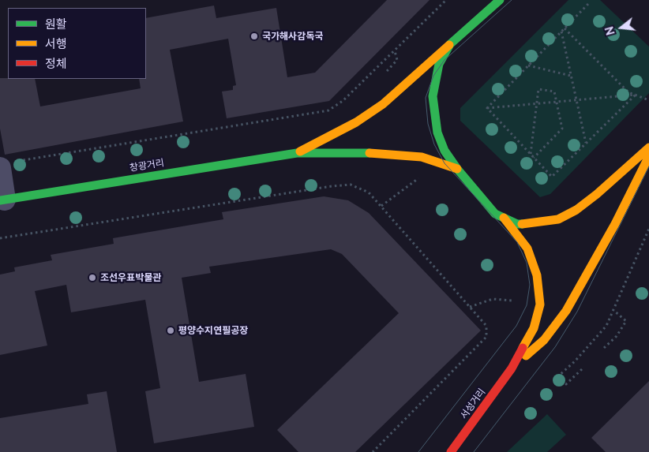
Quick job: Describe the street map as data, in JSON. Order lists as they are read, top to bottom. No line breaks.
{"streets":{"main road":["창광거리","서성거리"]},"places":["국가해사감독국","조선우표박물관","평양수지연필공장"],"legend":["원활","서행","정체"],"north":"left"}
